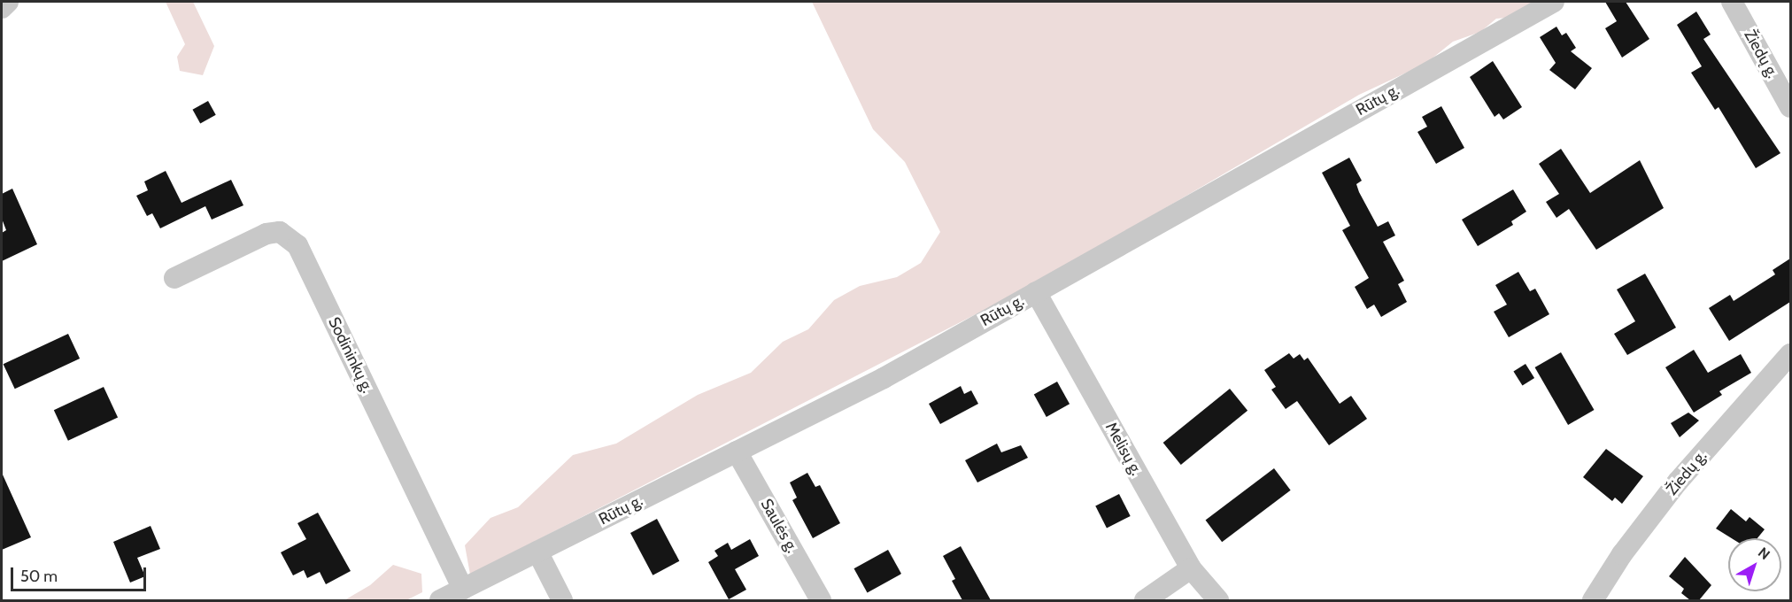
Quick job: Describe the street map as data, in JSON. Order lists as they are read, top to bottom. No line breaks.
{"streets":{"street":["Žiedų g.","Rūtų g.","Sodininkų g.","Melisų g.","Saulės g."]},"crossings":[["Rūtų g.","Sodininkų g."],["Rūtų g.","Melisų g."],["Rūtų g.","Saulės g."]],"scale_bar":"50 m","north":"top right"}
